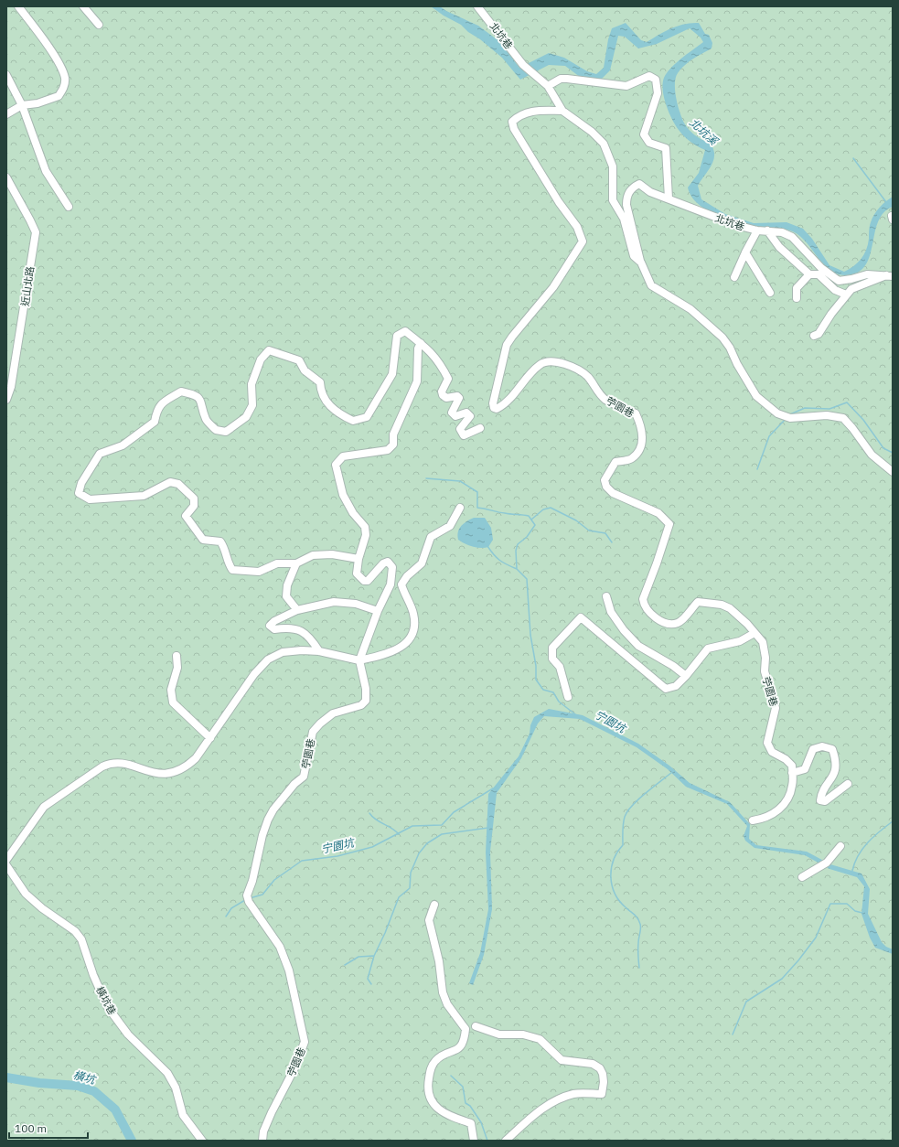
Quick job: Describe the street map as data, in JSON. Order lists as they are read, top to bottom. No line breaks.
{"streets":{"street":["北坑巷","近山北路","苧園巷","橫坑巷"]},"crossings":[["北坑巷","苧園巷"]],"water":["北坑溪","宁園坑","橫坑"],"scale_bar":"100 m"}
